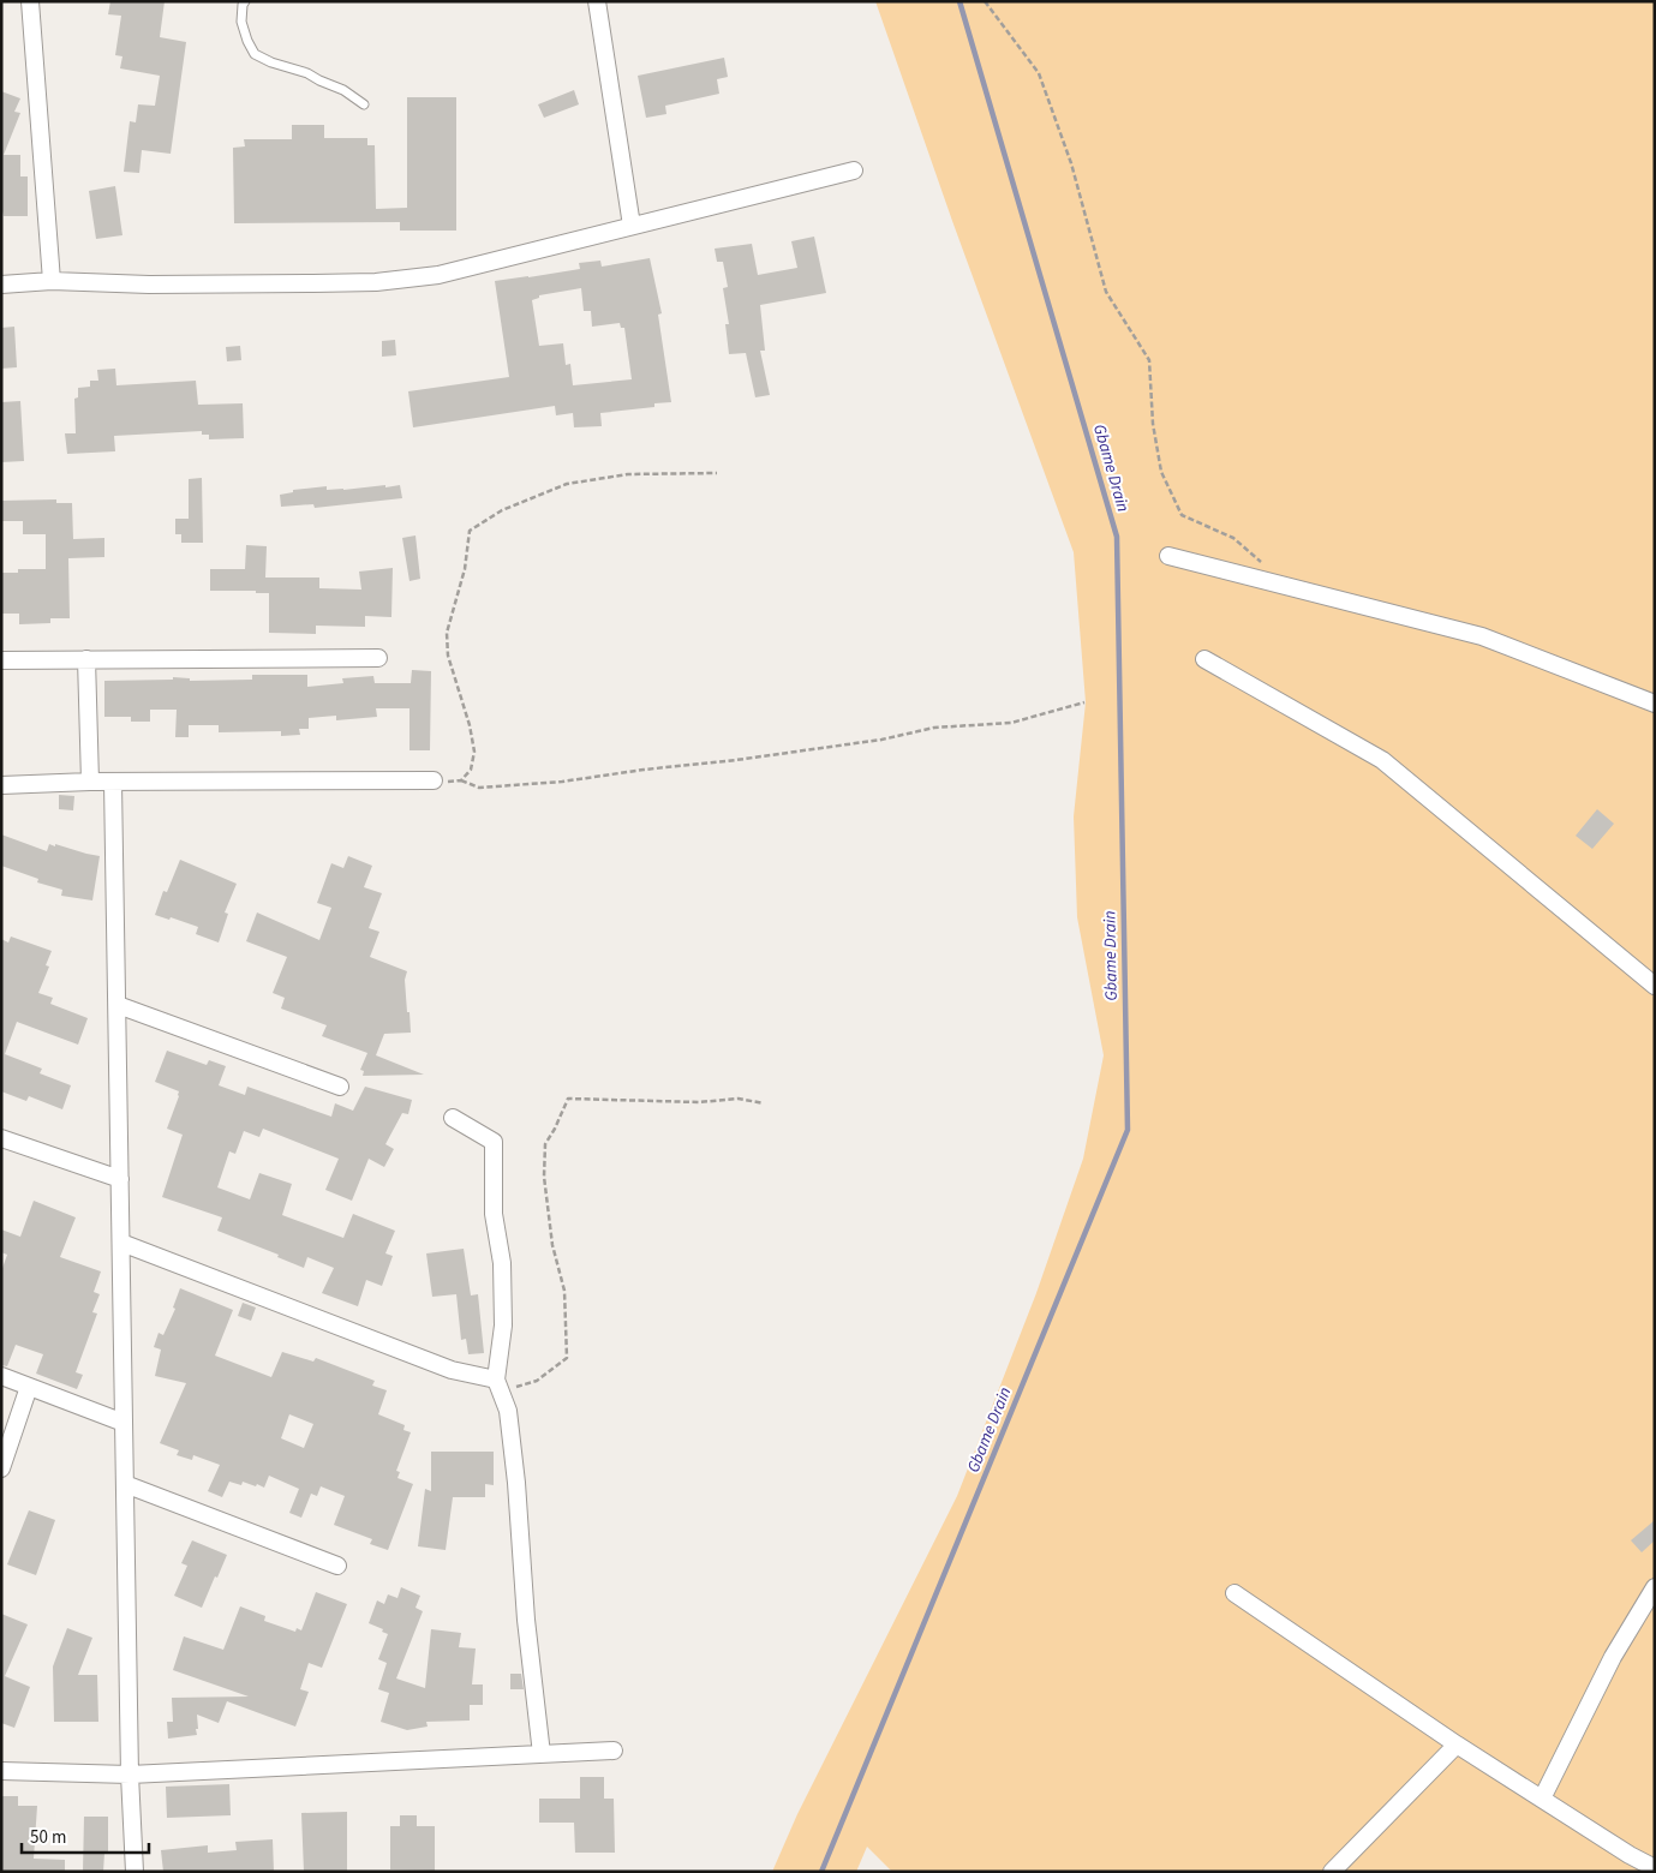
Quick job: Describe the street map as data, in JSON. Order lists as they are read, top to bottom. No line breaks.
{"water":["Gbame Drain"],"scale_bar":"50 m"}
